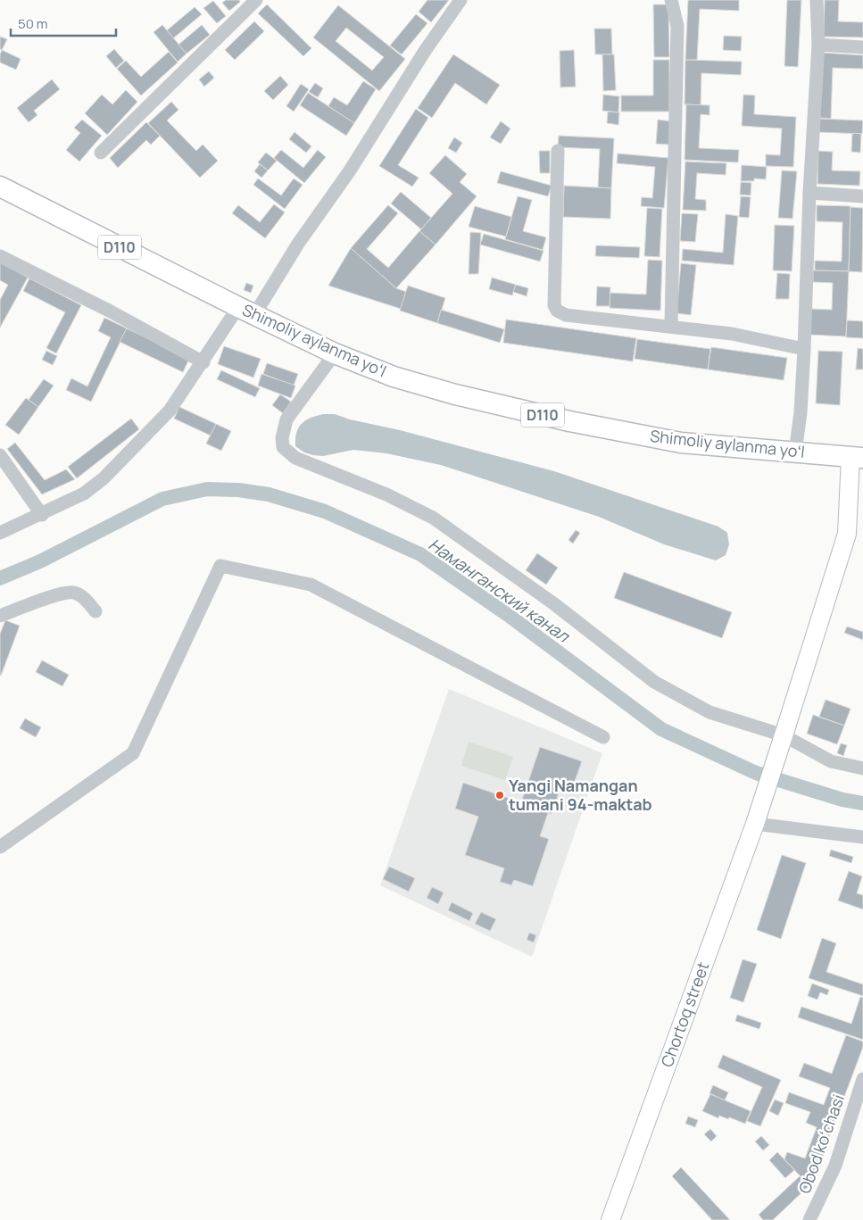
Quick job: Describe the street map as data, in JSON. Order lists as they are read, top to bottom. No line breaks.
{"streets":{"main road":["D110","Shimoliy aylanma yoʻl","Chortoq street"],"street":["Obod koʻchasi"]},"crossings":[["Shimoliy aylanma yoʻl","Chortoq street"]],"water":["Наманганский канал"],"places":["Yangi Namangan tumani 94-maktab"],"scale_bar":"50 m"}
